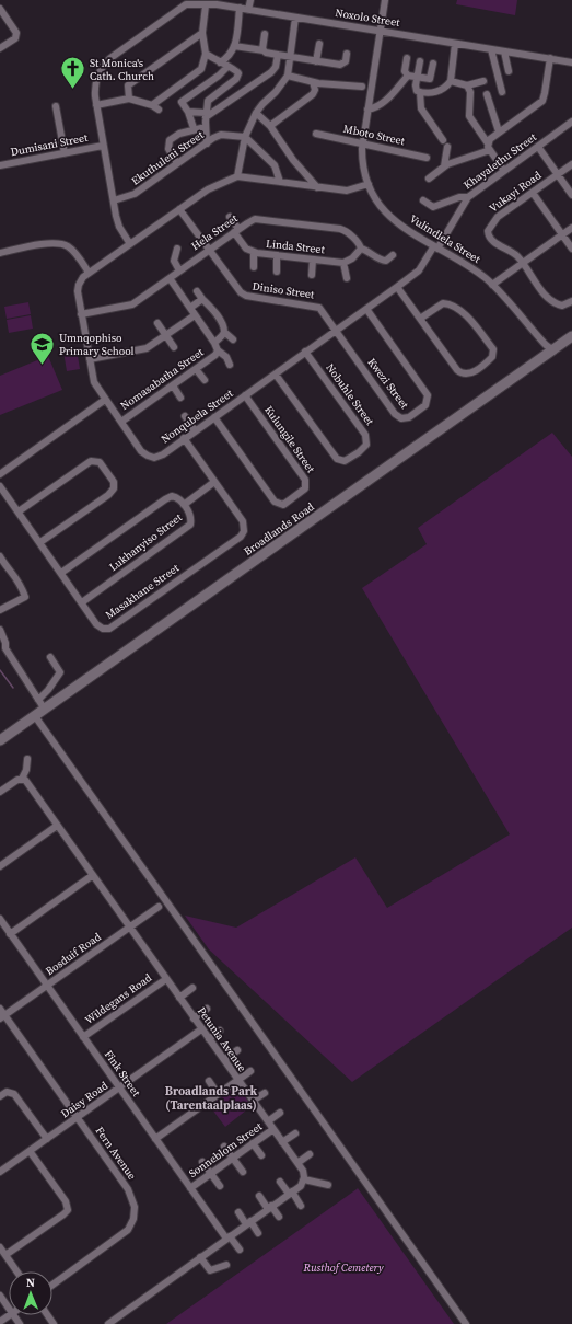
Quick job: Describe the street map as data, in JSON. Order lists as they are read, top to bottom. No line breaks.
{"streets":{"main road":["Broadlands Road"],"street":["Noxolo Street","Mboto Street","Dumisani Street","Ekuthuleni Street","Khayalethu Street","Vukayi Road","Hela Street","Vulindlela Street","Linda Street","Diniso Street","Nomasabatha Street","Kwezi Street","Nobuhle Street","Nonqubela Street","Kulungile Street","Lukhanyiso Street","Masakhane Street","Bosduif Road","Wildegans Road","Petunia Avenue","Fink Street","Daisy Road","Sonneblom Street","Fern Avenue"]},"crossings":[["Noxolo Street","Dumisani Street"],["Noxolo Street","Ekuthuleni Street"],["Noxolo Street","Vulindlela Street"],["Noxolo Street","Nonqubela Street"],["Mboto Street","Vulindlela Street"],["Khayalethu Street","Vulindlela Street"],["Khayalethu Street","Nonqubela Street"],["Hela Street","Linda Street"],["Hela Street","Diniso Street"],["Hela Street","Nonqubela Street"],["Vulindlela Street","Nonqubela Street"],["Vulindlela Street","Broadlands Road"],["Diniso Street","Kwezi Street"],["Diniso Street","Nonqubela Street"],["Nomasabatha Street","Nonqubela Street"],["Kwezi Street","Nonqubela Street"],["Nobuhle Street","Nonqubela Street"],["Nonqubela Street","Kulungile Street"],["Nonqubela Street","Masakhane Street"],["Lukhanyiso Street","Masakhane Street"],["Bosduif Road","Petunia Avenue"],["Bosduif Road","Fink Street"],["Bosduif Road","Fern Avenue"],["Wildegans Road","Petunia Avenue"],["Wildegans Road","Fink Street"],["Petunia Avenue","Daisy Road"],["Petunia Avenue","Sonneblom Street"],["Fink Street","Daisy Road"],["Fink Street","Sonneblom Street"],["Daisy Road","Fern Avenue"]],"districts":["Broadlands Park (Tarentaalplaas)"],"parks":["Rusthof Cemetery"],"places":{"church":["St Monica's Cath. Church"],"school or university":["Umnqophiso Primary School"]},"north":"top"}
